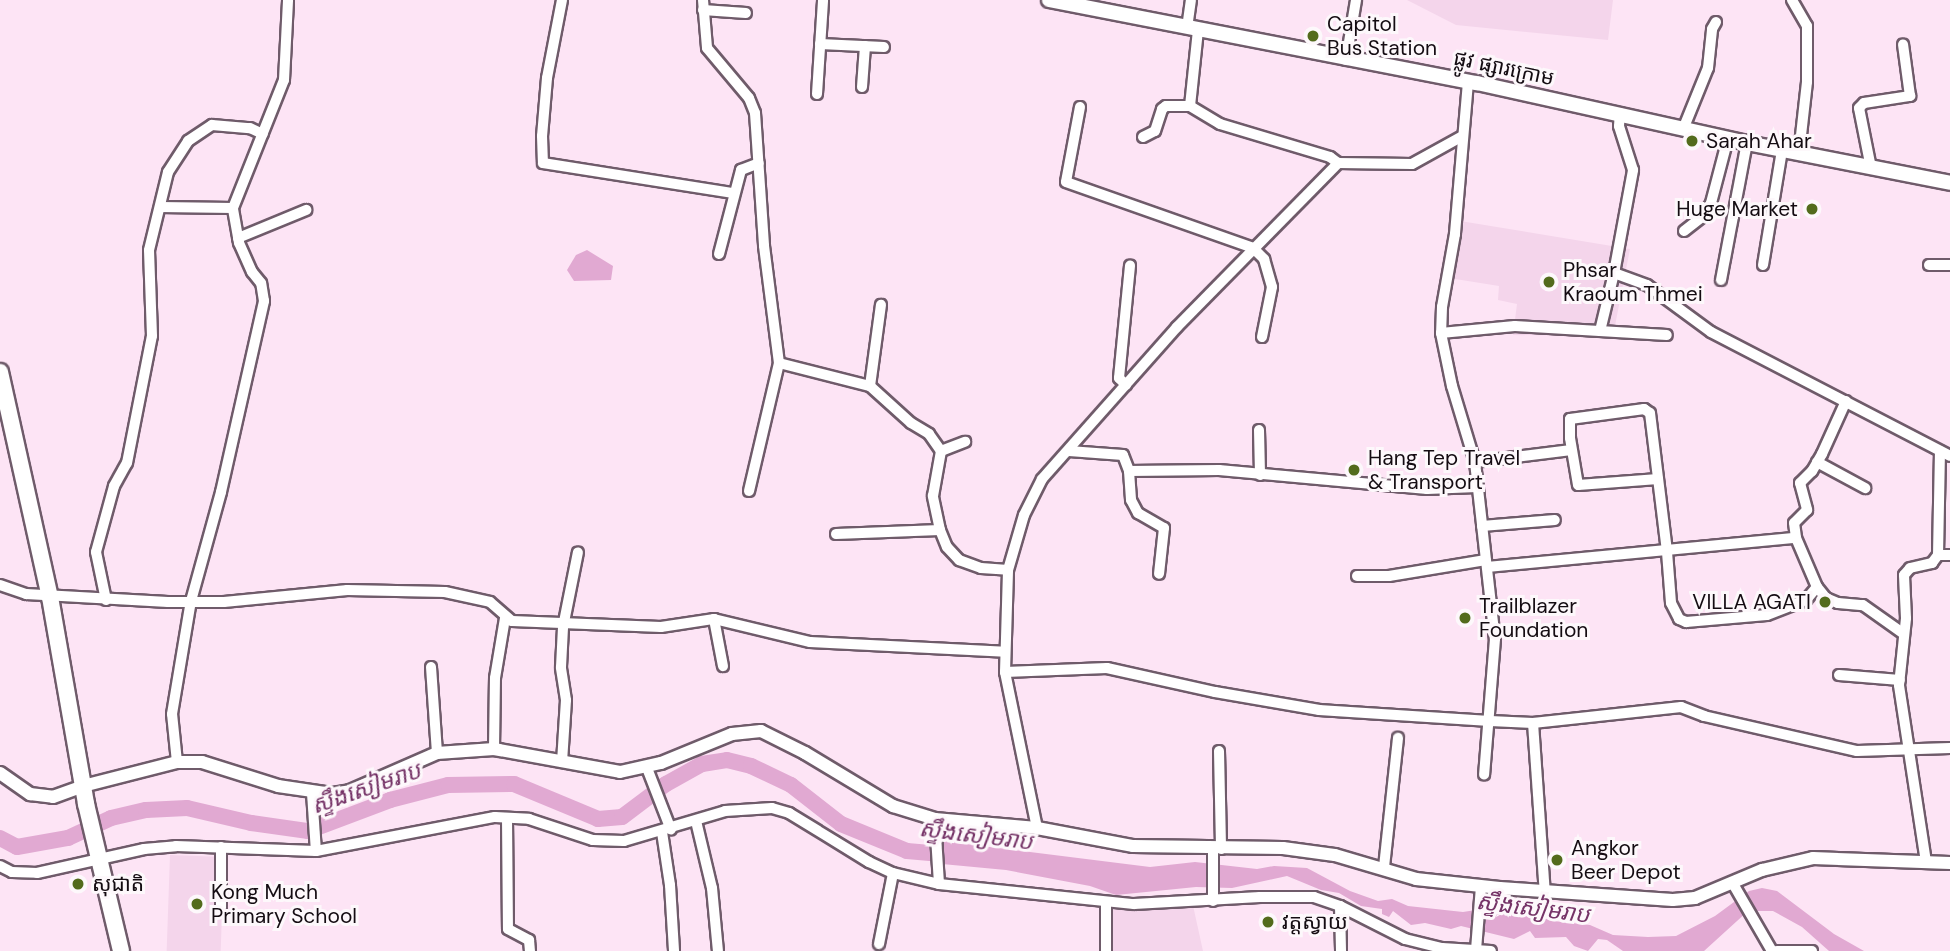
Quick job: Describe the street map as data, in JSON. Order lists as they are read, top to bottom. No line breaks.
{"streets":{"main road":["ផ្លូវ ផ្សារក្រោម"]},"water":["ស្ទឹងសៀមរាប"],"places":["Capitol Bus Station","Sarah Ahar","Huge Market","Phsar Kraoum Thmei","Hang Tep Travel & Transport","VILLA AGATI","Trailblazer Foundation","Angkor Beer Depot","សុជាតិ","Kong Much Primary School","វត្តស្វាយ"]}
